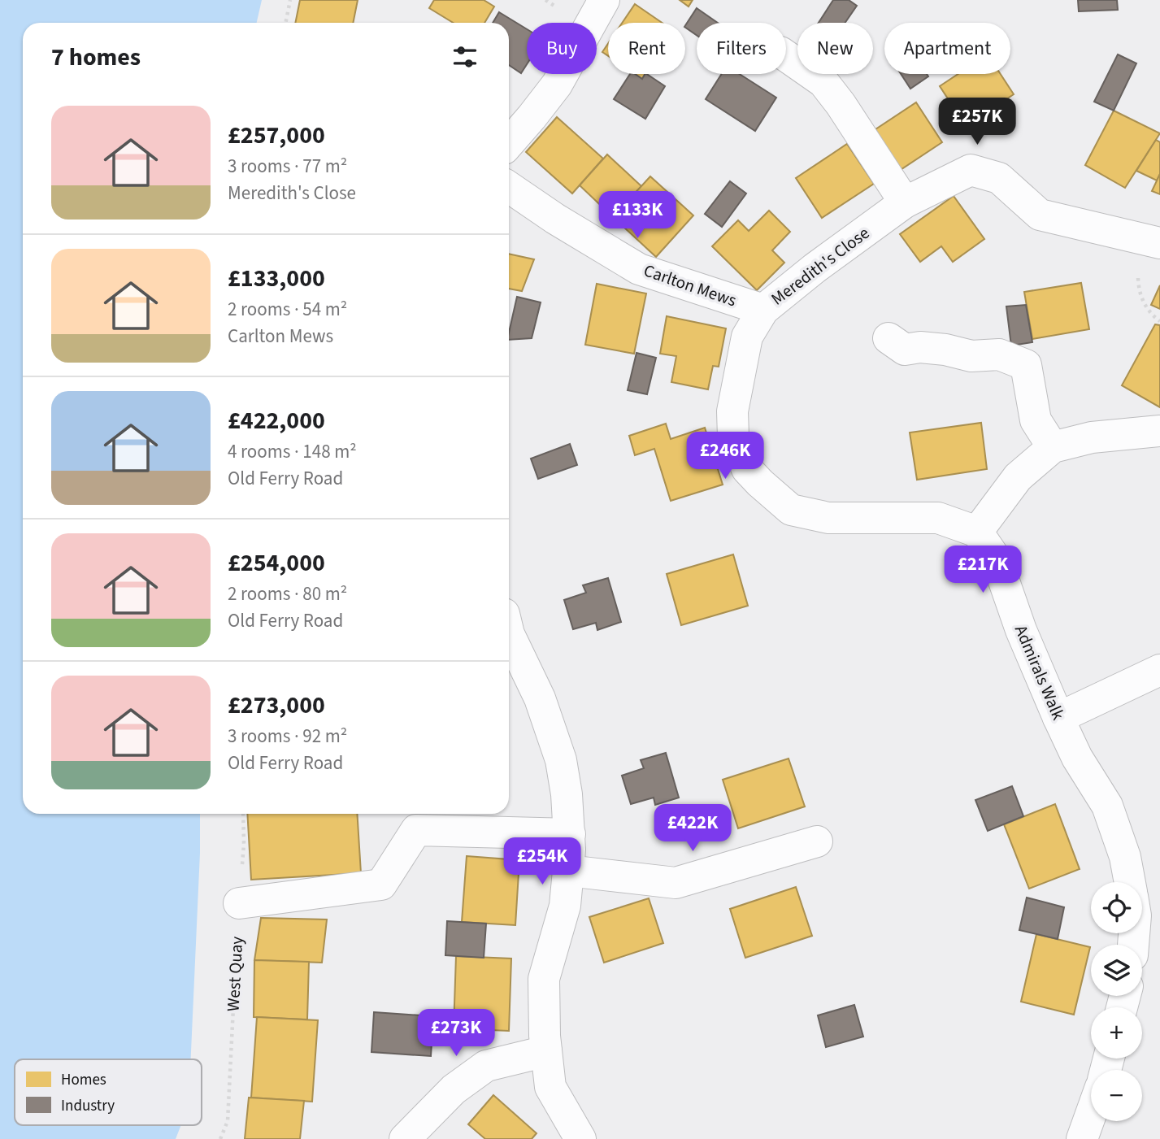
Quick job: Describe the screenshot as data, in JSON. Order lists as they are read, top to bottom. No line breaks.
{"streets":{"street":["Meredith's Close","Carlton Mews","Admirals Walk"],"path":["West Quay"]},"crossings":[["Meredith's Close","Carlton Mews"],["Meredith's Close","Admirals Walk"]],"legend":["Homes","Industry"],"page":{"chip":["Buy","Rent","Filters","New","Apartment"],"heading":"7 homes","list":[{"name":"£257,000","note":"3 rooms · 77 m² · Meredith's Close"},{"name":"£133,000","note":"2 rooms · 54 m² · Carlton Mews"},{"name":"£422,000","note":"4 rooms · 148 m² · Old Ferry Road"},{"name":"£254,000","note":"2 rooms · 80 m² · Old Ferry Road"},{"name":"£273,000","note":"3 rooms · 92 m² · Old Ferry Road"}],"price":["£257K","£133K","£246K","£217K","£422K","£254K","£273K"],"map_buttons":["+","−"]}}
